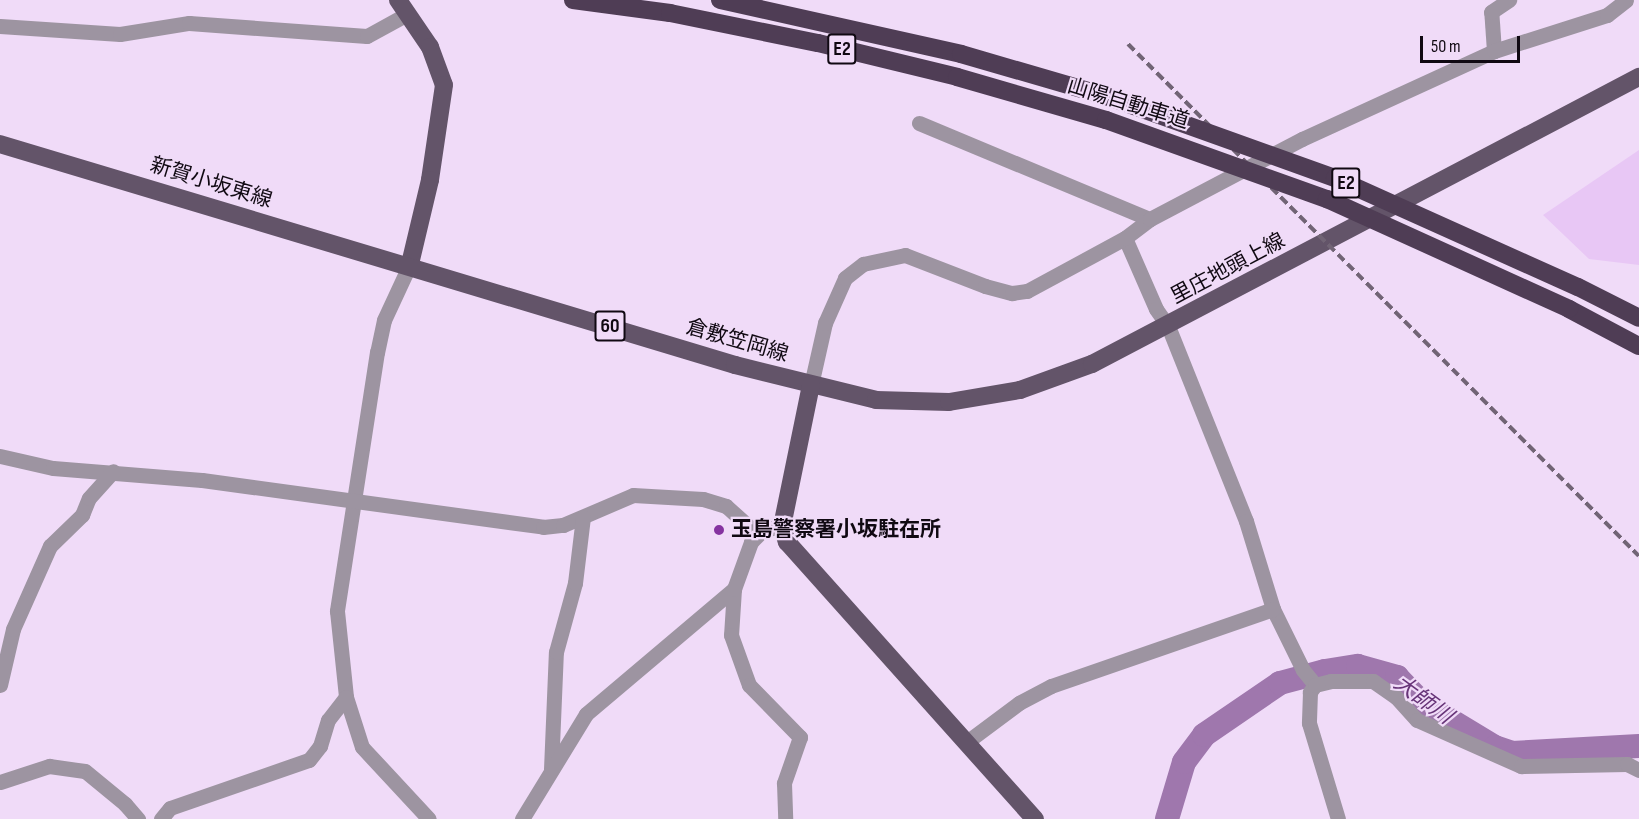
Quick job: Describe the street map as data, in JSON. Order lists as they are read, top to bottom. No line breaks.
{"streets":{"highway":["E2","山陽自動車道"],"main road":["新賀小坂東線","里庄地頭上線","60","倉敷笠岡線"]},"crossings":[["新賀小坂東線","倉敷笠岡線"],["里庄地頭上線","倉敷笠岡線"]],"water":["大師川"],"places":["玉島警察署小坂駐在所"],"scale_bar":"50 m"}
